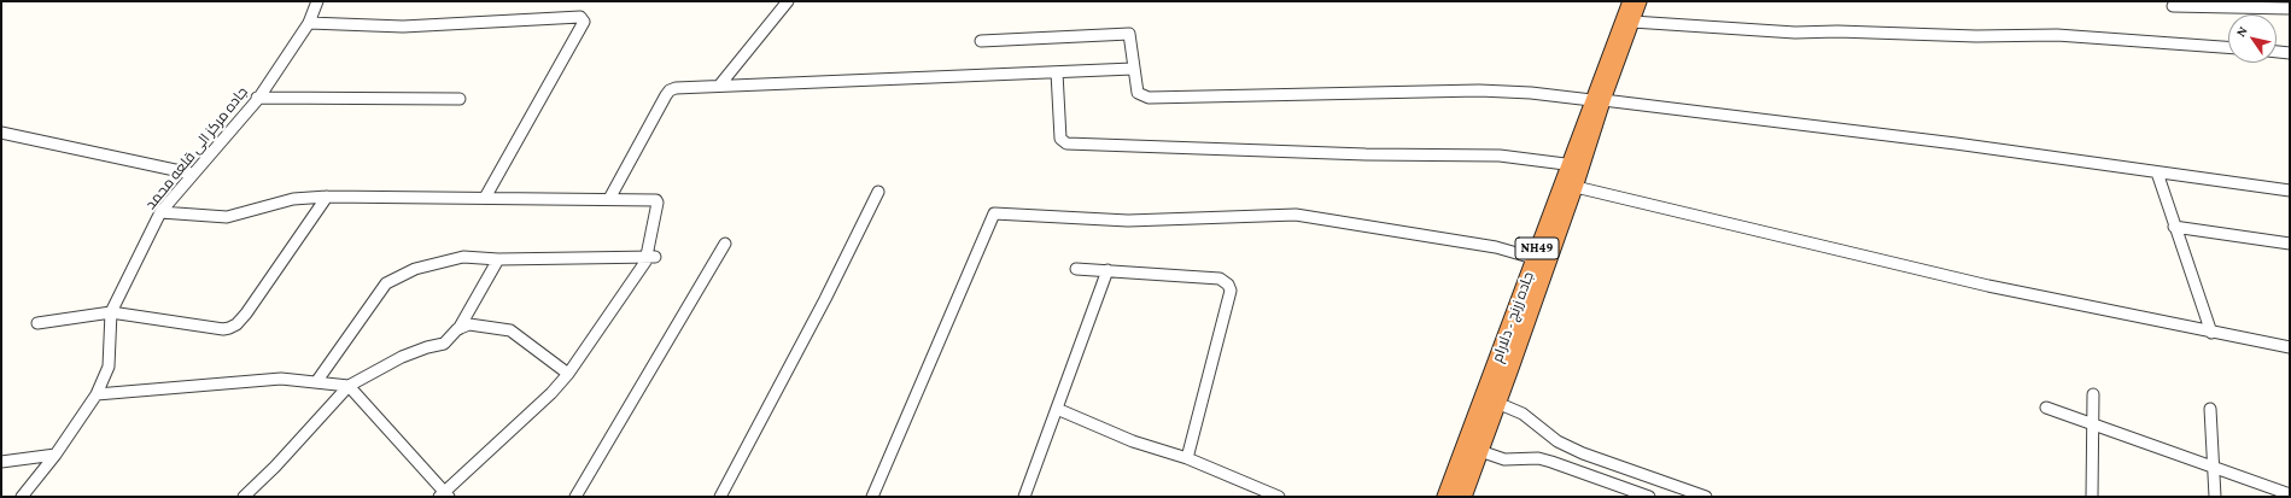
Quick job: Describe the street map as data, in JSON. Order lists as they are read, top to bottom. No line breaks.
{"streets":{"highway":["NH49","جاده زرنج - دلارام"],"street":["جاده مرکز الی قلعه محمد"]},"north":"top left"}
